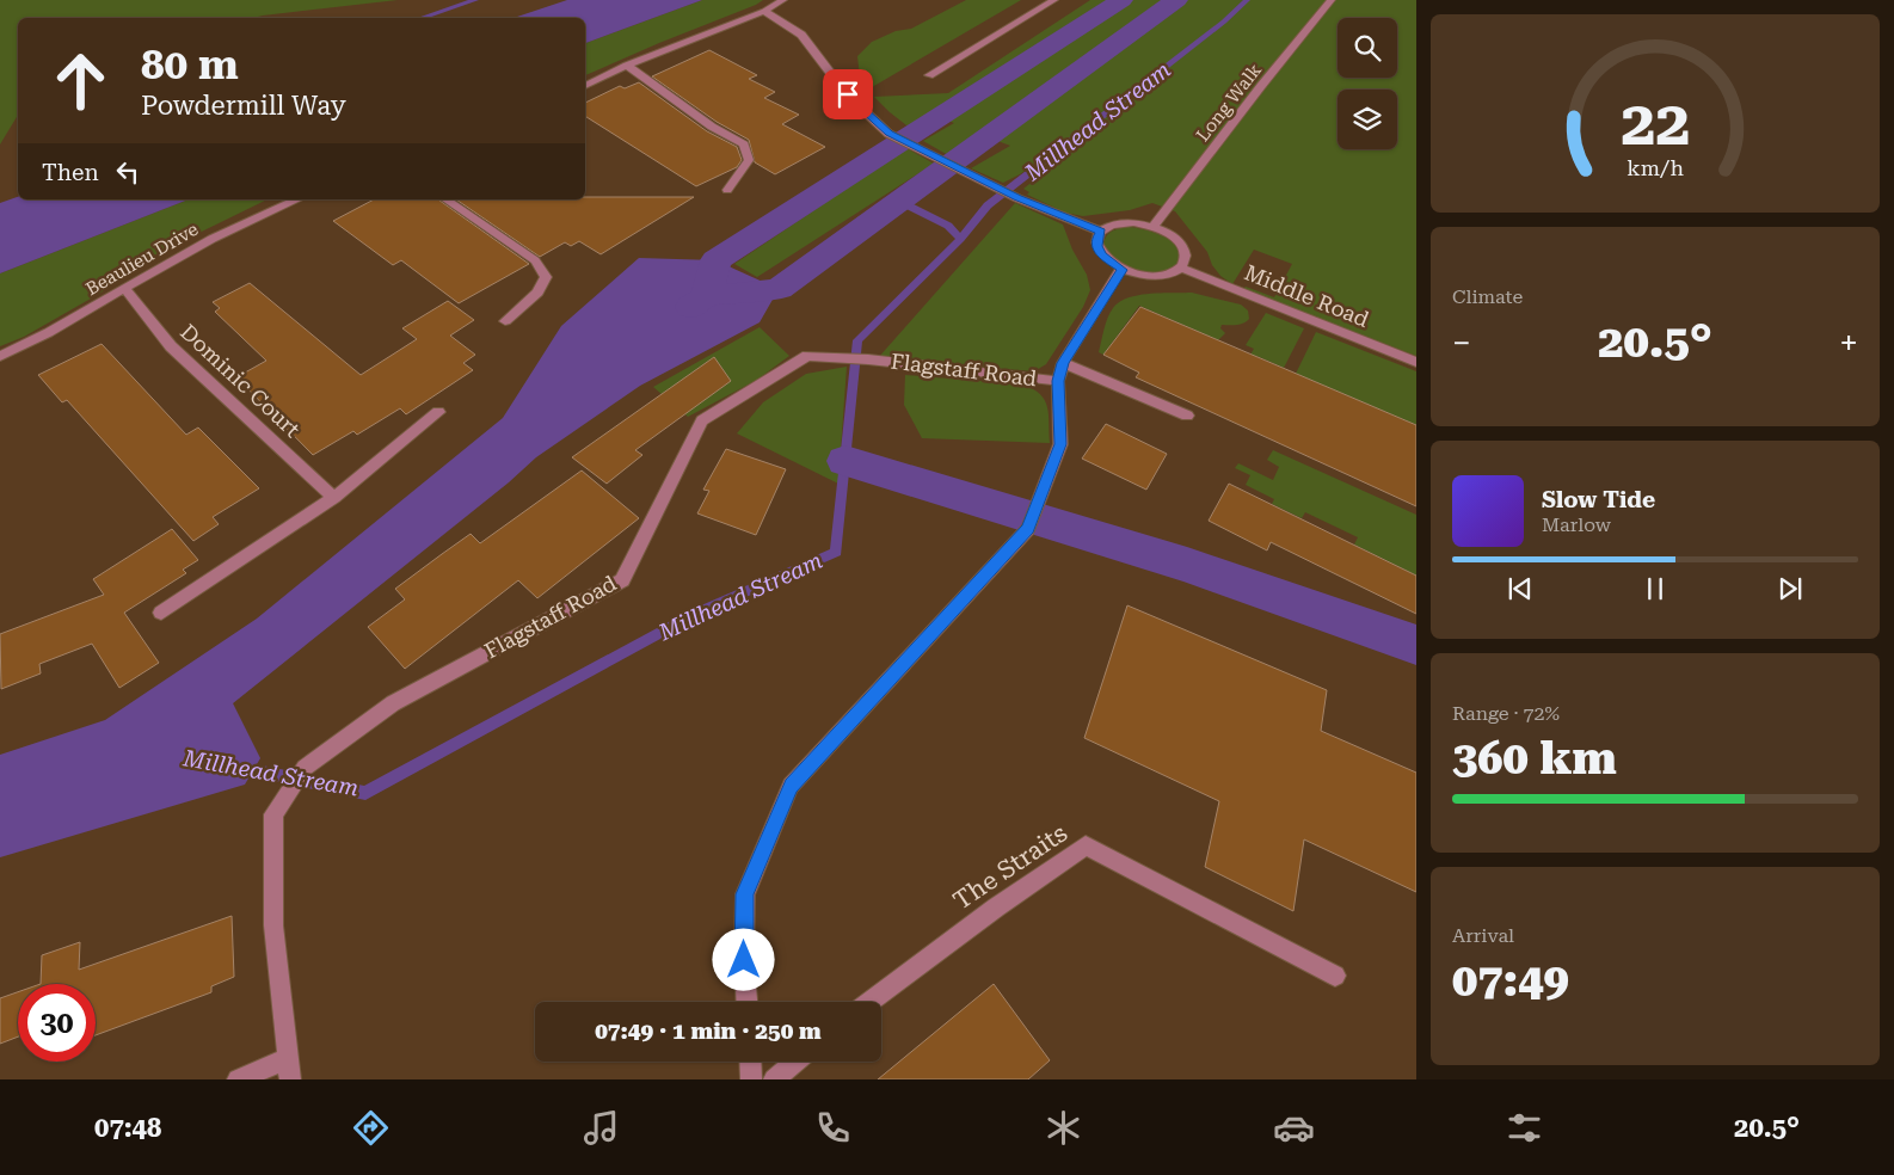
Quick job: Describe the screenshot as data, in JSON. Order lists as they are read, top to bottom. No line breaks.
{"streets":{"street":["Long Walk","Beaulieu Drive","Middle Road","Flagstaff Road","Dominic Court","The Straits"]},"crossings":[["Beaulieu Drive","Dominic Court"]],"water":["Millhead Stream"],"page":{"turn":["80 m","Powdermill Way"],"then":"Then","tile":["Climate",["Range · 72%","360 km"],["Arrival","07:49"]],"heat":["−","20.5°","+"],"song":["Slow Tide","Marlow"],"limit":"30","trip":"07:49 · 1 min · 250 m","tabs":["07:48","20.5°"],"gauge":["22","km/h"]}}
